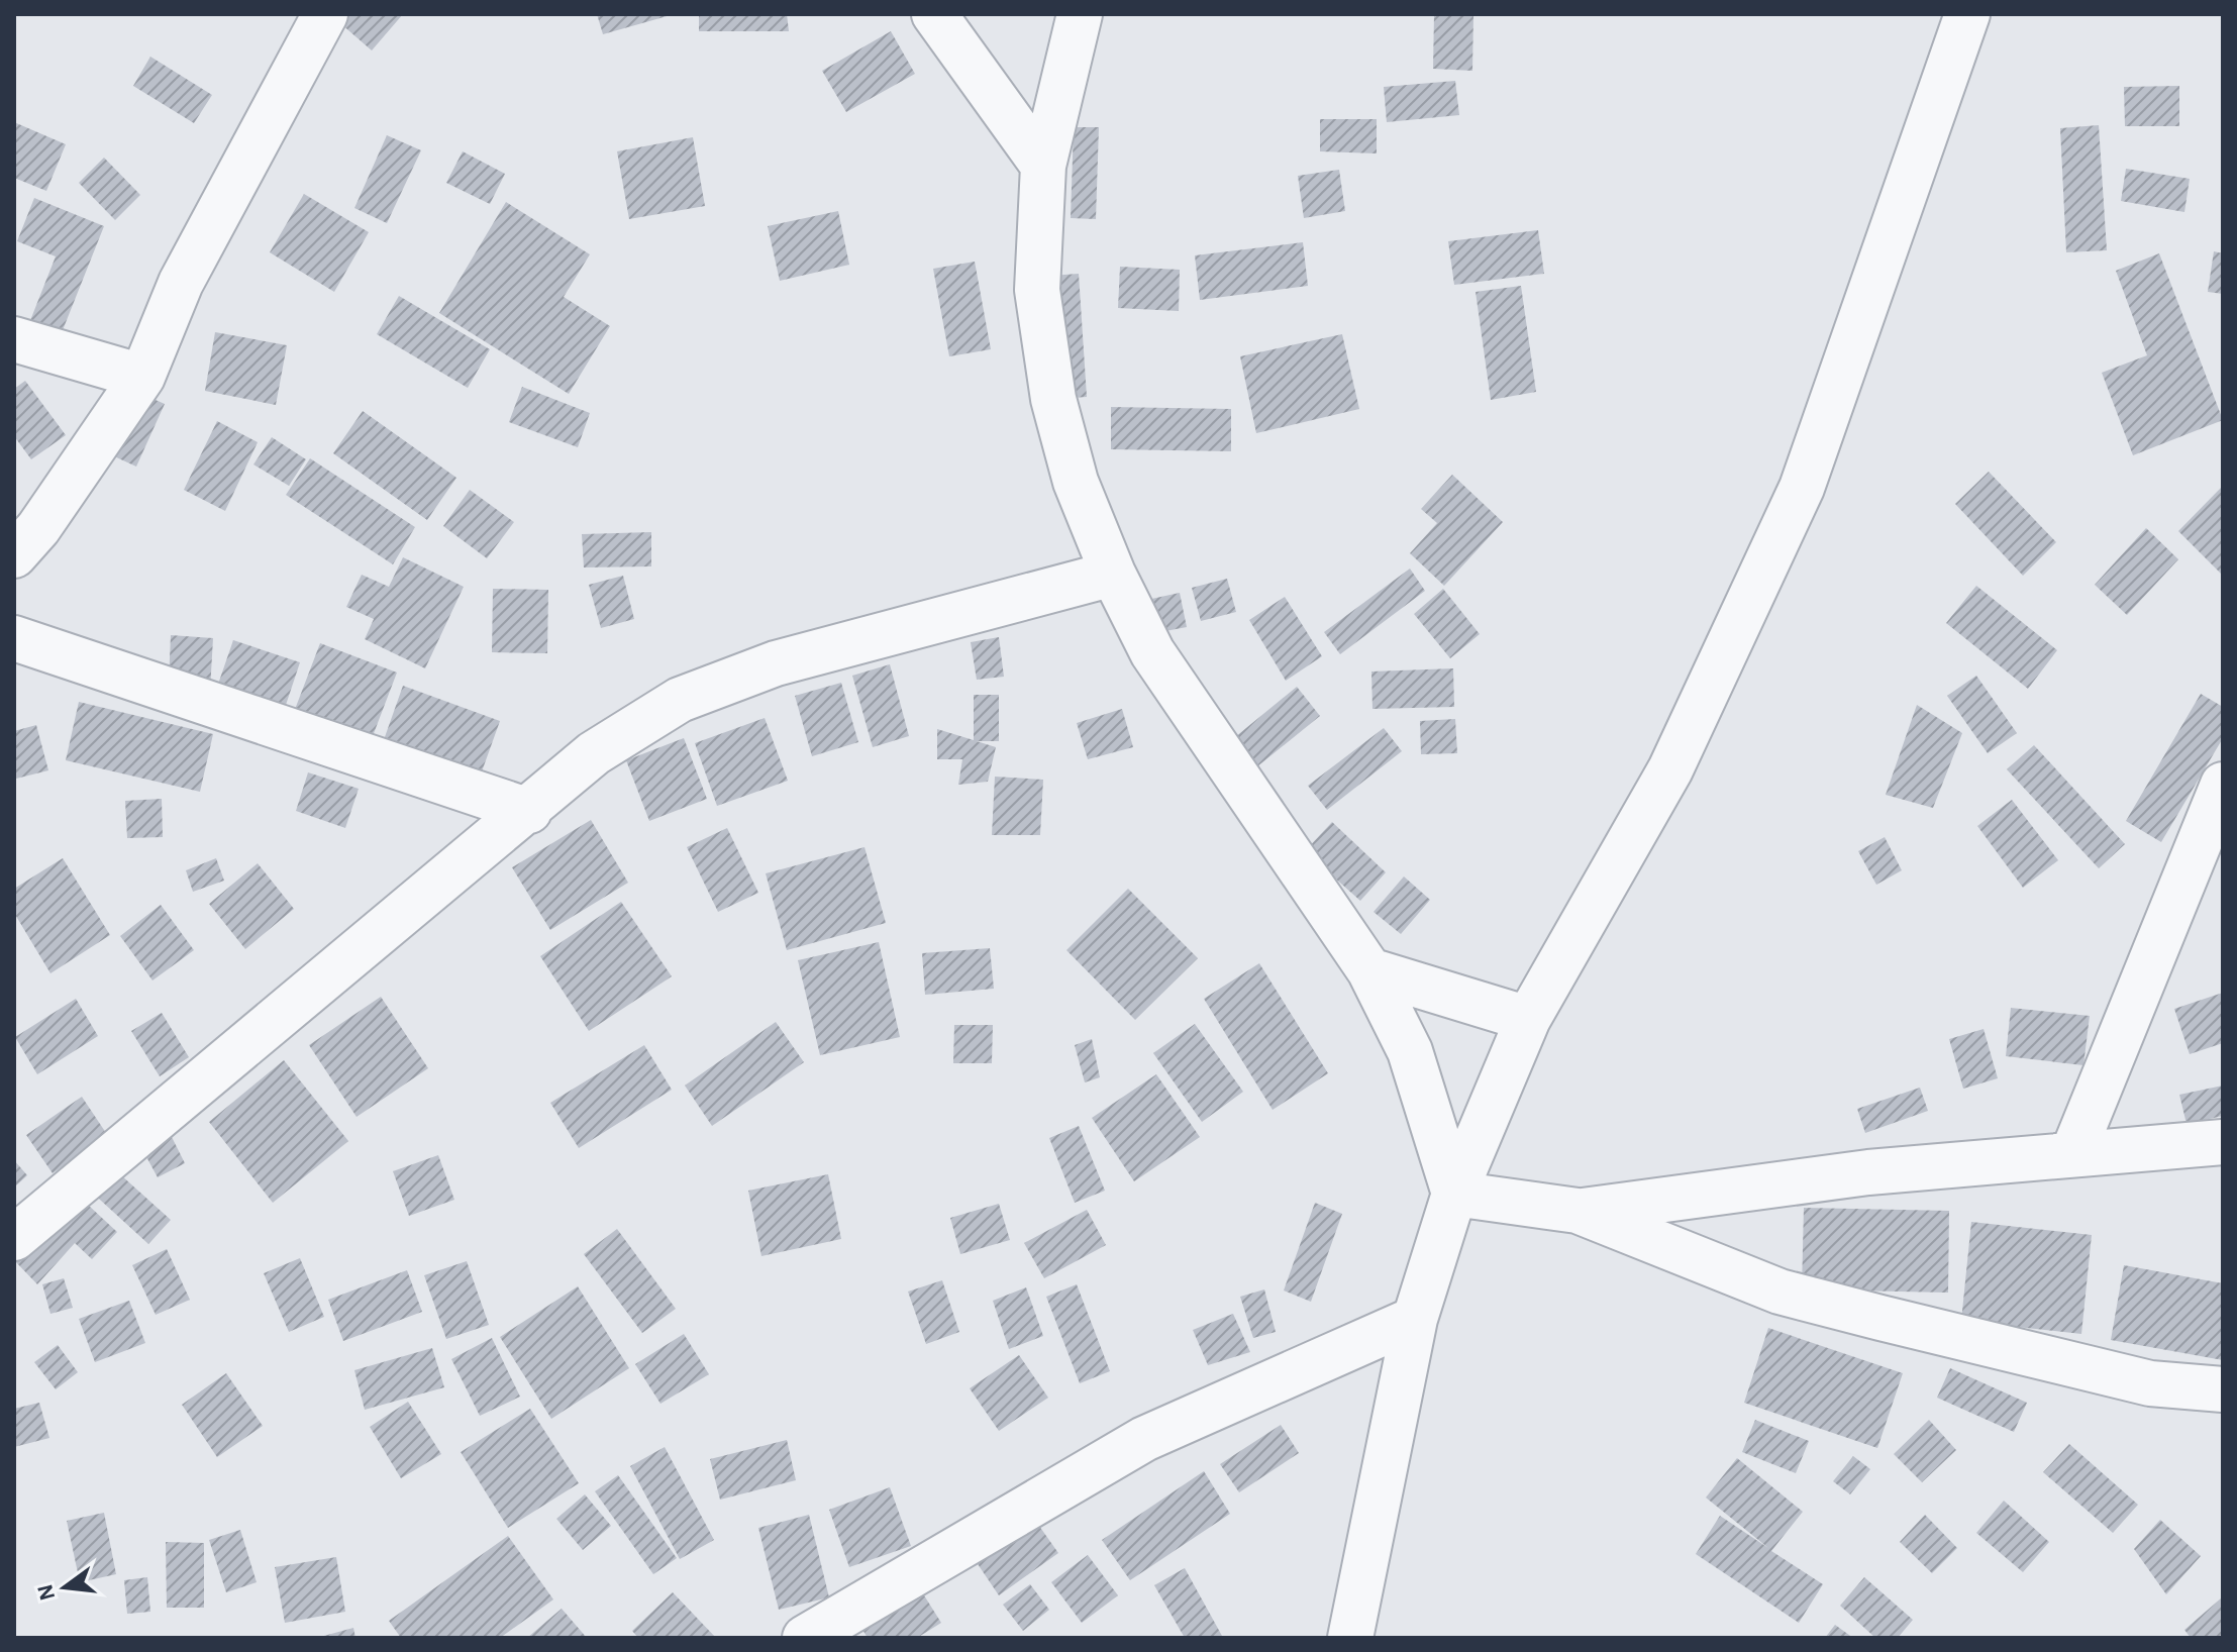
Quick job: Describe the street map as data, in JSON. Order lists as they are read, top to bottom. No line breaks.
{"north":"left"}
